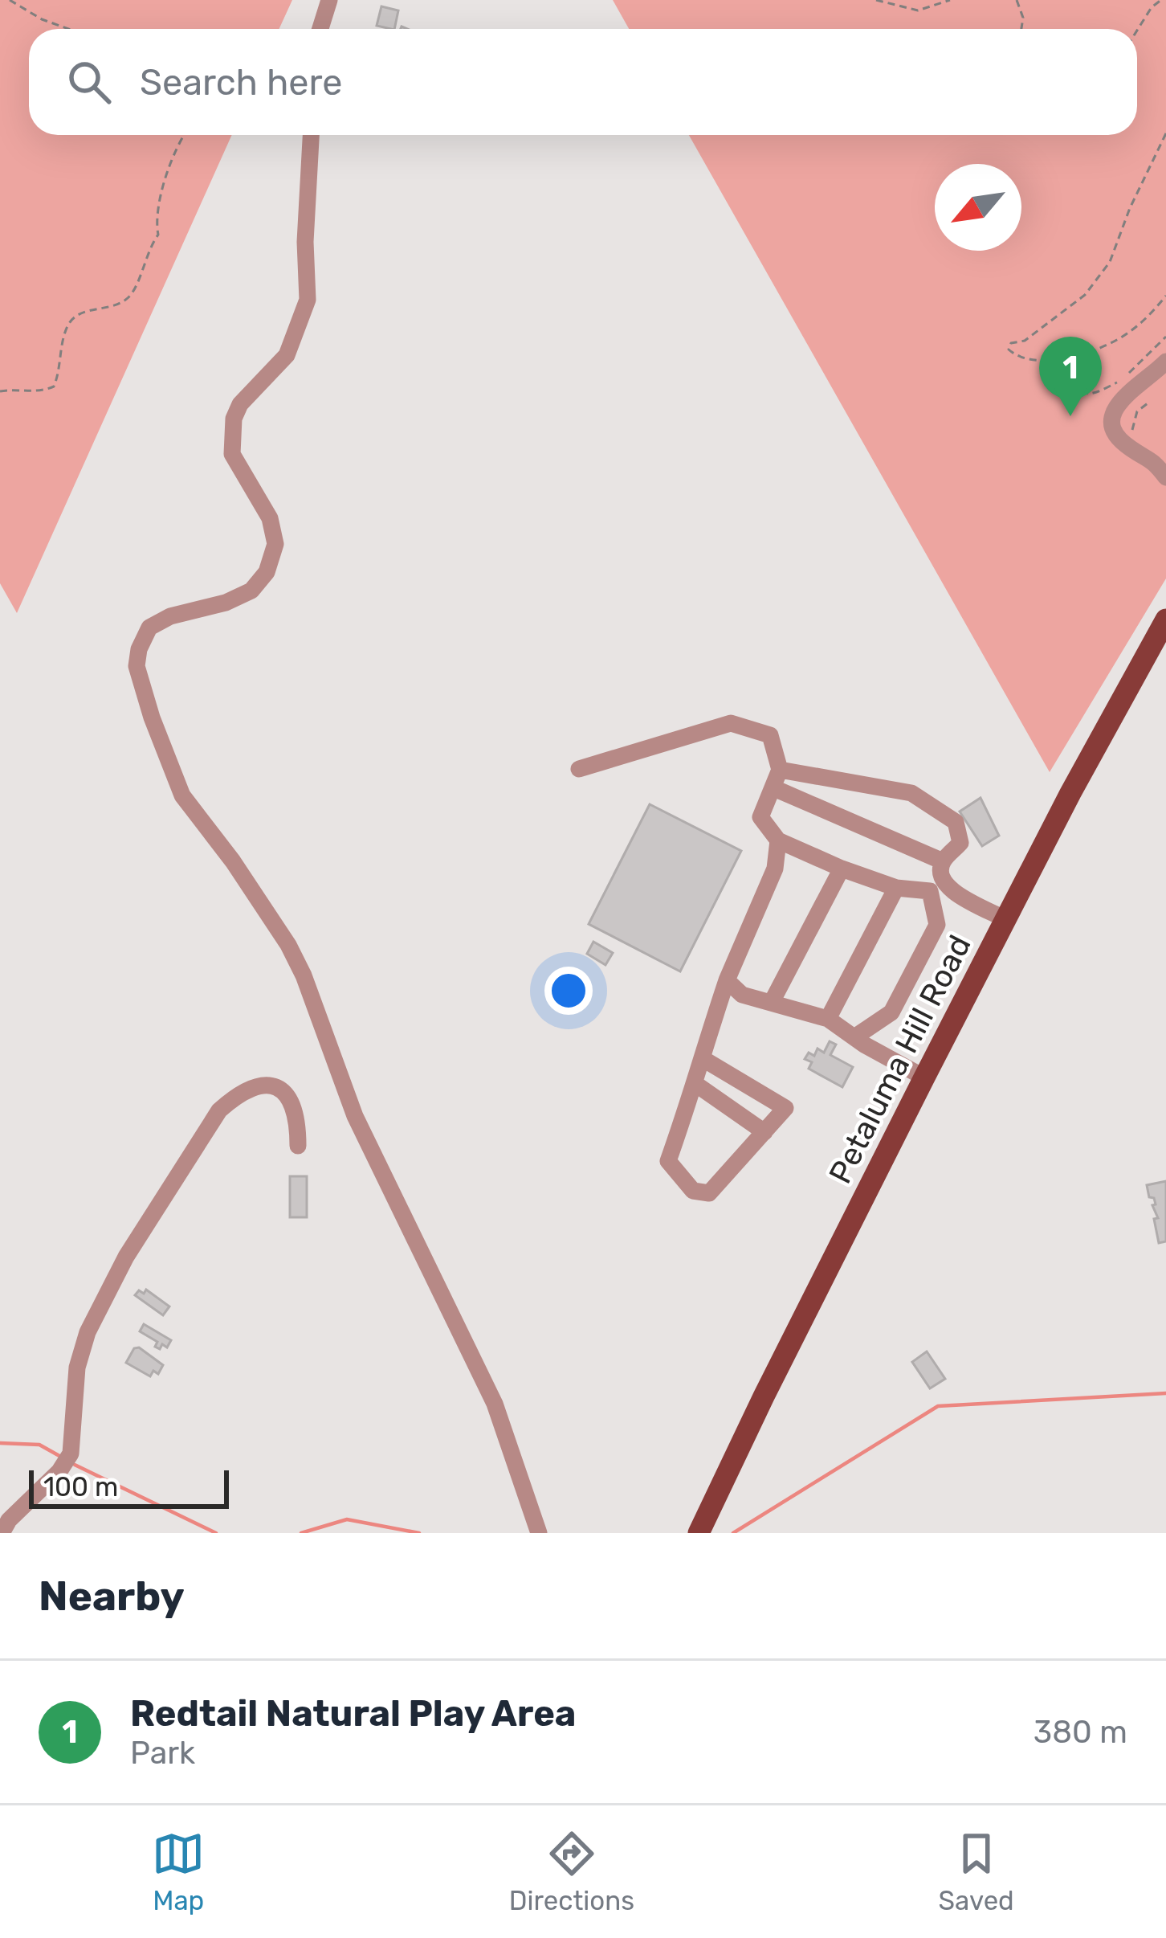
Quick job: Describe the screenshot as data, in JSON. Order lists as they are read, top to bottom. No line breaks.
{"streets":{"main road":["Petaluma Hill Road"]},"scale_bar":"100 m","north":"bottom left","page":{"search":"Search here","pins":"1","scale":"100 m","heading":"Nearby","list":[{"mark":"1","name":"Redtail Natural Play Area","note":"Park","value":"380 m"}],"nav":["Map","Directions","Saved"]}}
